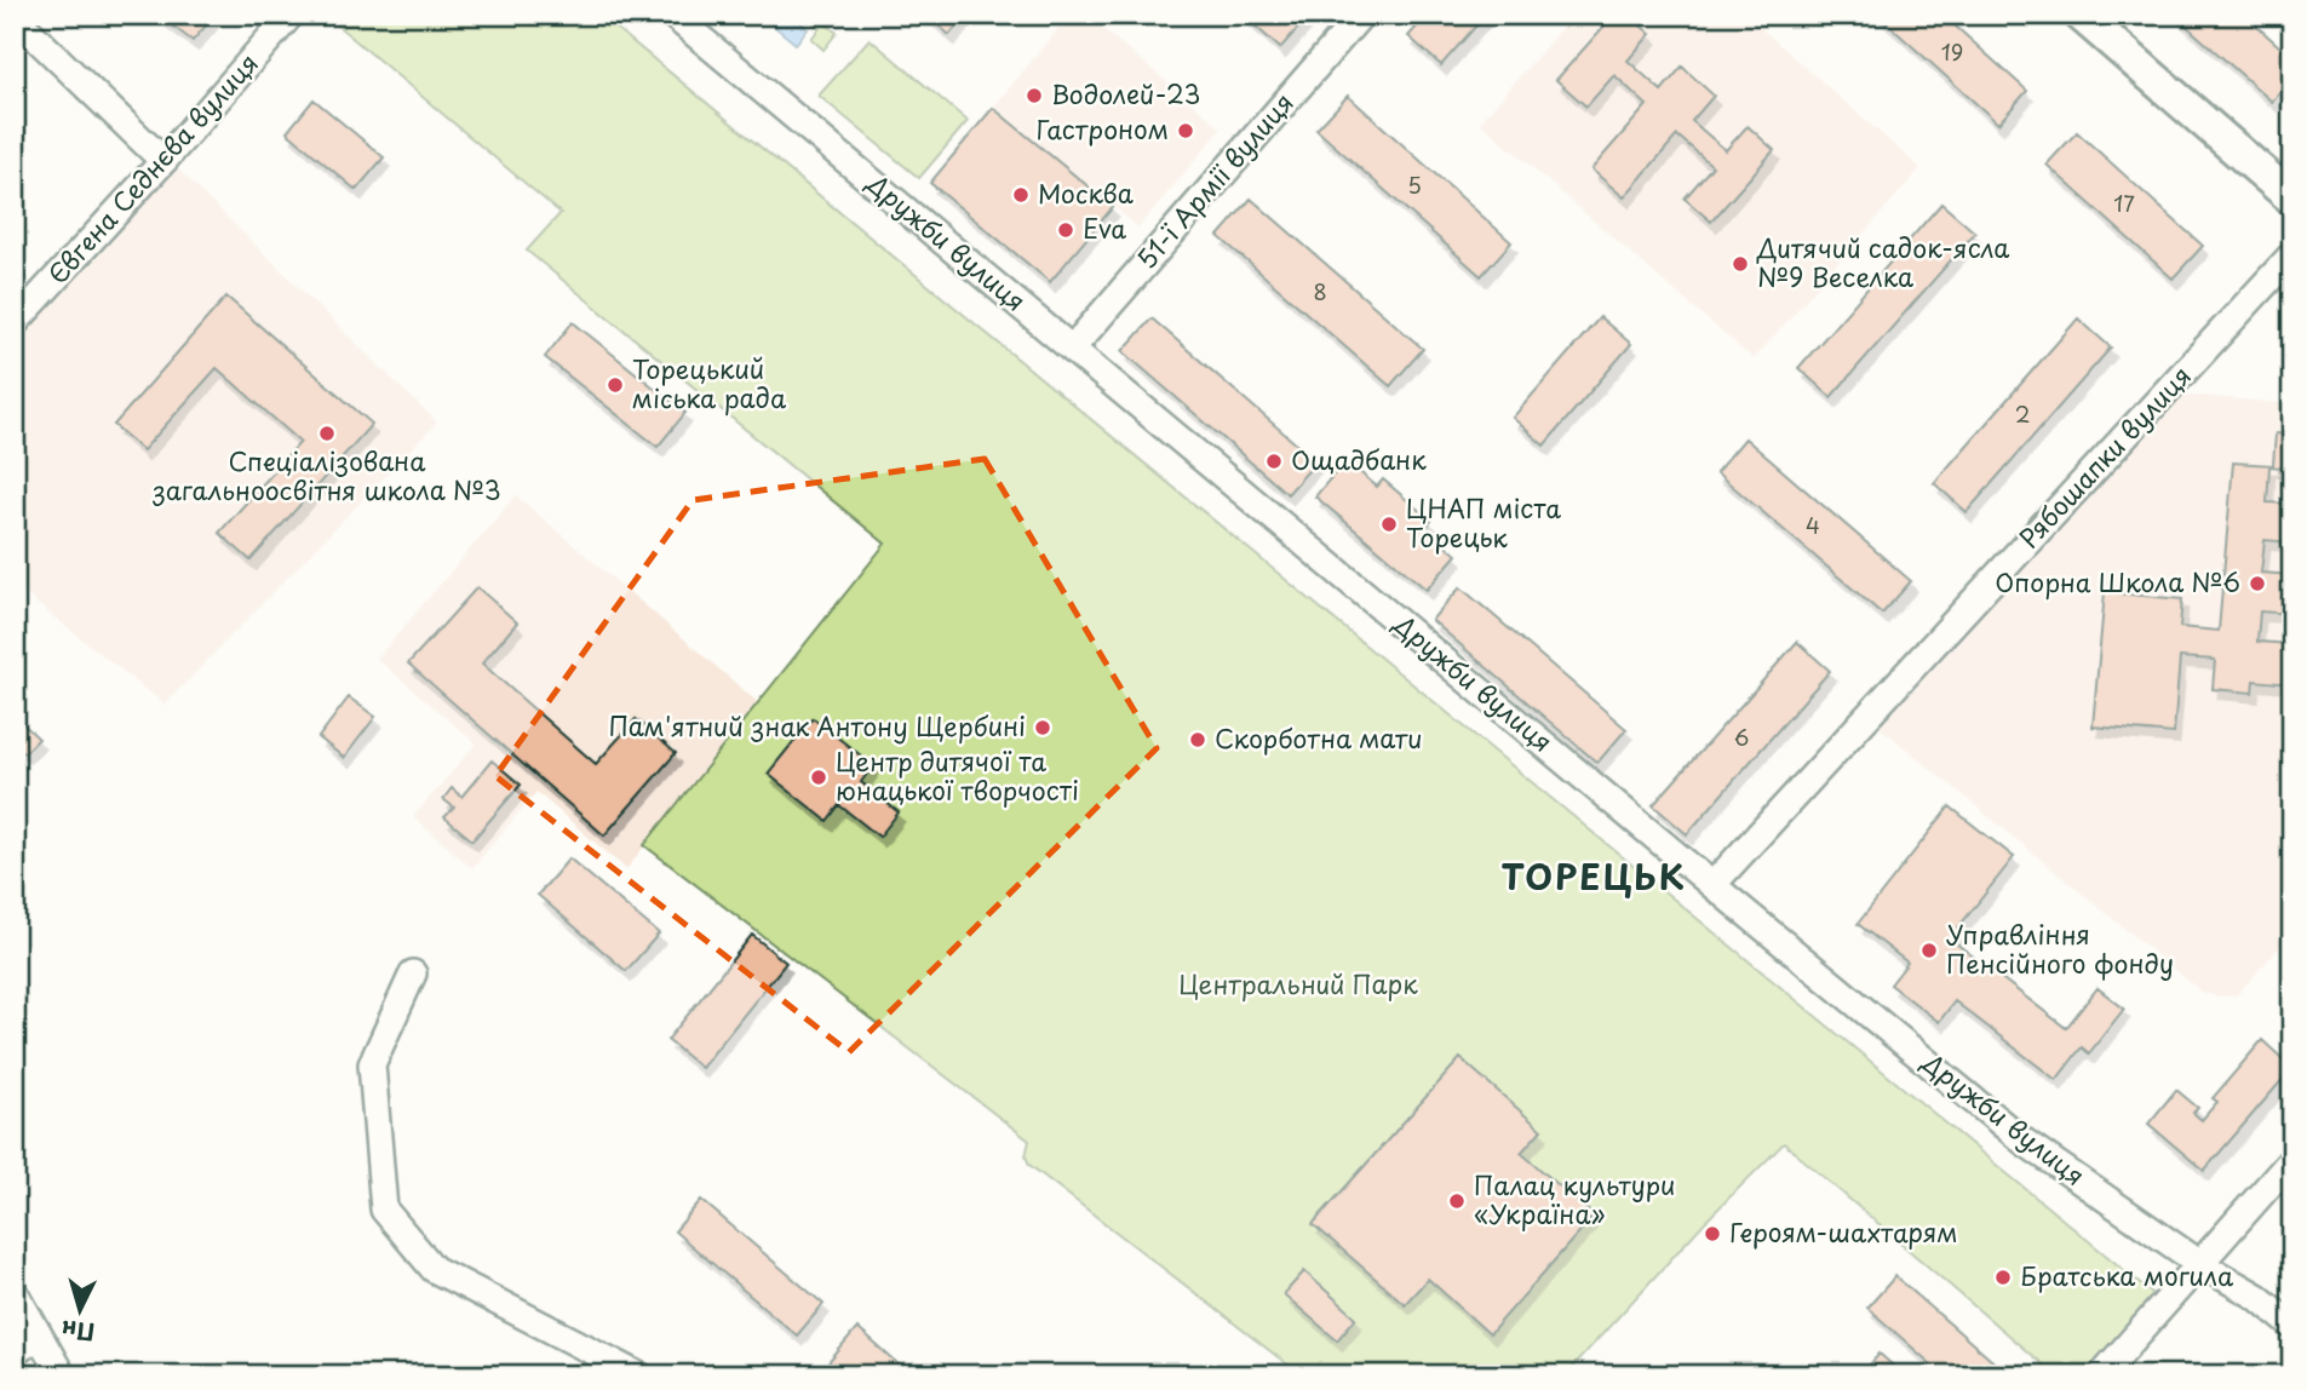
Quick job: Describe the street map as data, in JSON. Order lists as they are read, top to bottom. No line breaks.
{"streets":{"street":["Євгена Седнєва вулиця","51-ї Армії вулиця","Дружби вулиця","Рябошапки вулиця"]},"crossings":[["51-ї Армії вулиця","Дружби вулиця"],["Дружби вулиця","Рябошапки вулиця"]],"districts":["ТОРЕЦЬК"],"parks":["Центральний Парк"],"places":["Водолей-23","Гастроном","Москва","Eva","Дитячий садок-ясла №9 Веселка","Торецький міська рада","Спеціалізована загальноосвітня школа №3","Ощадбанк","ЦНАП міста Торецьк","Опорна Школа №6","Пам'ятний знак Антону Щербині","Скорботна мати","Центр дитячої та юнацької творчості","Управління Пенсійного фонду","Палац культури «Україна»","Героям-шахтарям","Братська мoгила"],"house_numbers":["19","5","17","8","2","4","6"],"north":"bottom"}
